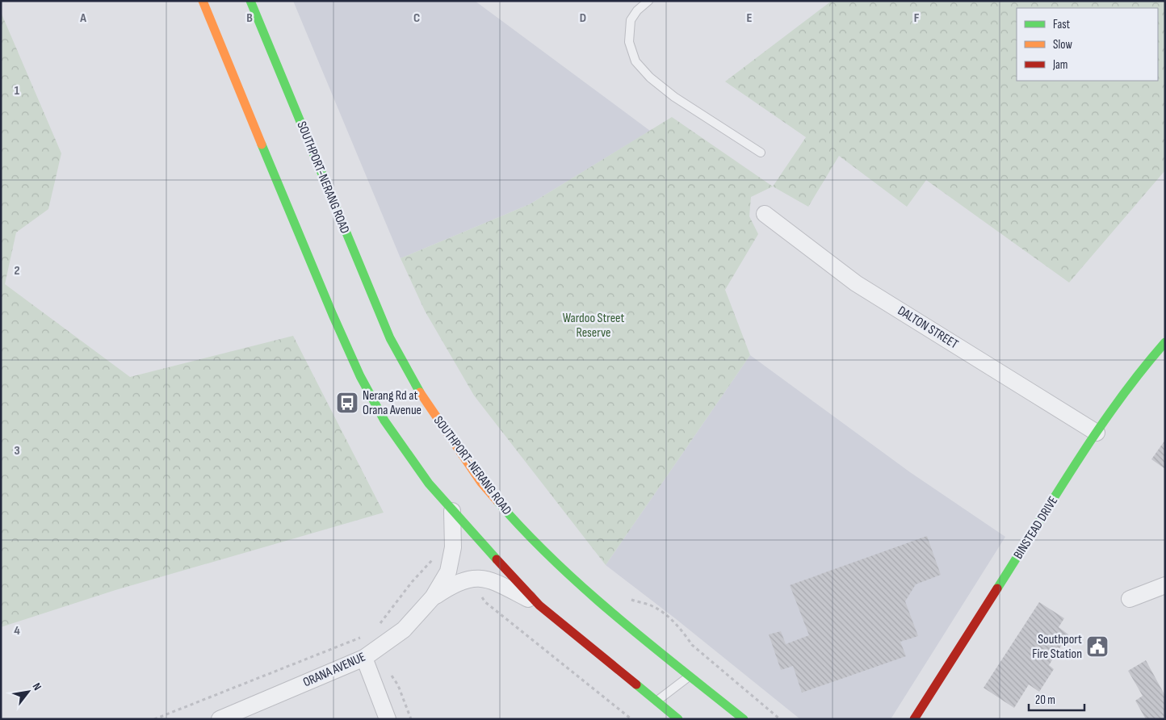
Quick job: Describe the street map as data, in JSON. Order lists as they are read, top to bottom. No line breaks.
{"streets":{"main road":["SOUTHPORT-NERANG ROAD","BINSTEAD DRIVE"],"street":["DALTON STREET","ORANA AVENUE"]},"crossings":[["DALTON STREET","BINSTEAD DRIVE"]],"parks":["Wardoo Street Reserve"],"places":{"bus stop":["Nerang Rd at Orana Avenue"],"public building":["Southport Fire Station"]},"legend":["Fast","Slow","Jam"],"scale_bar":"20 m","north":"top right","grid":{"columns":["A","B","C","D","E","F"],"rows":["1","2","3","4"]}}
